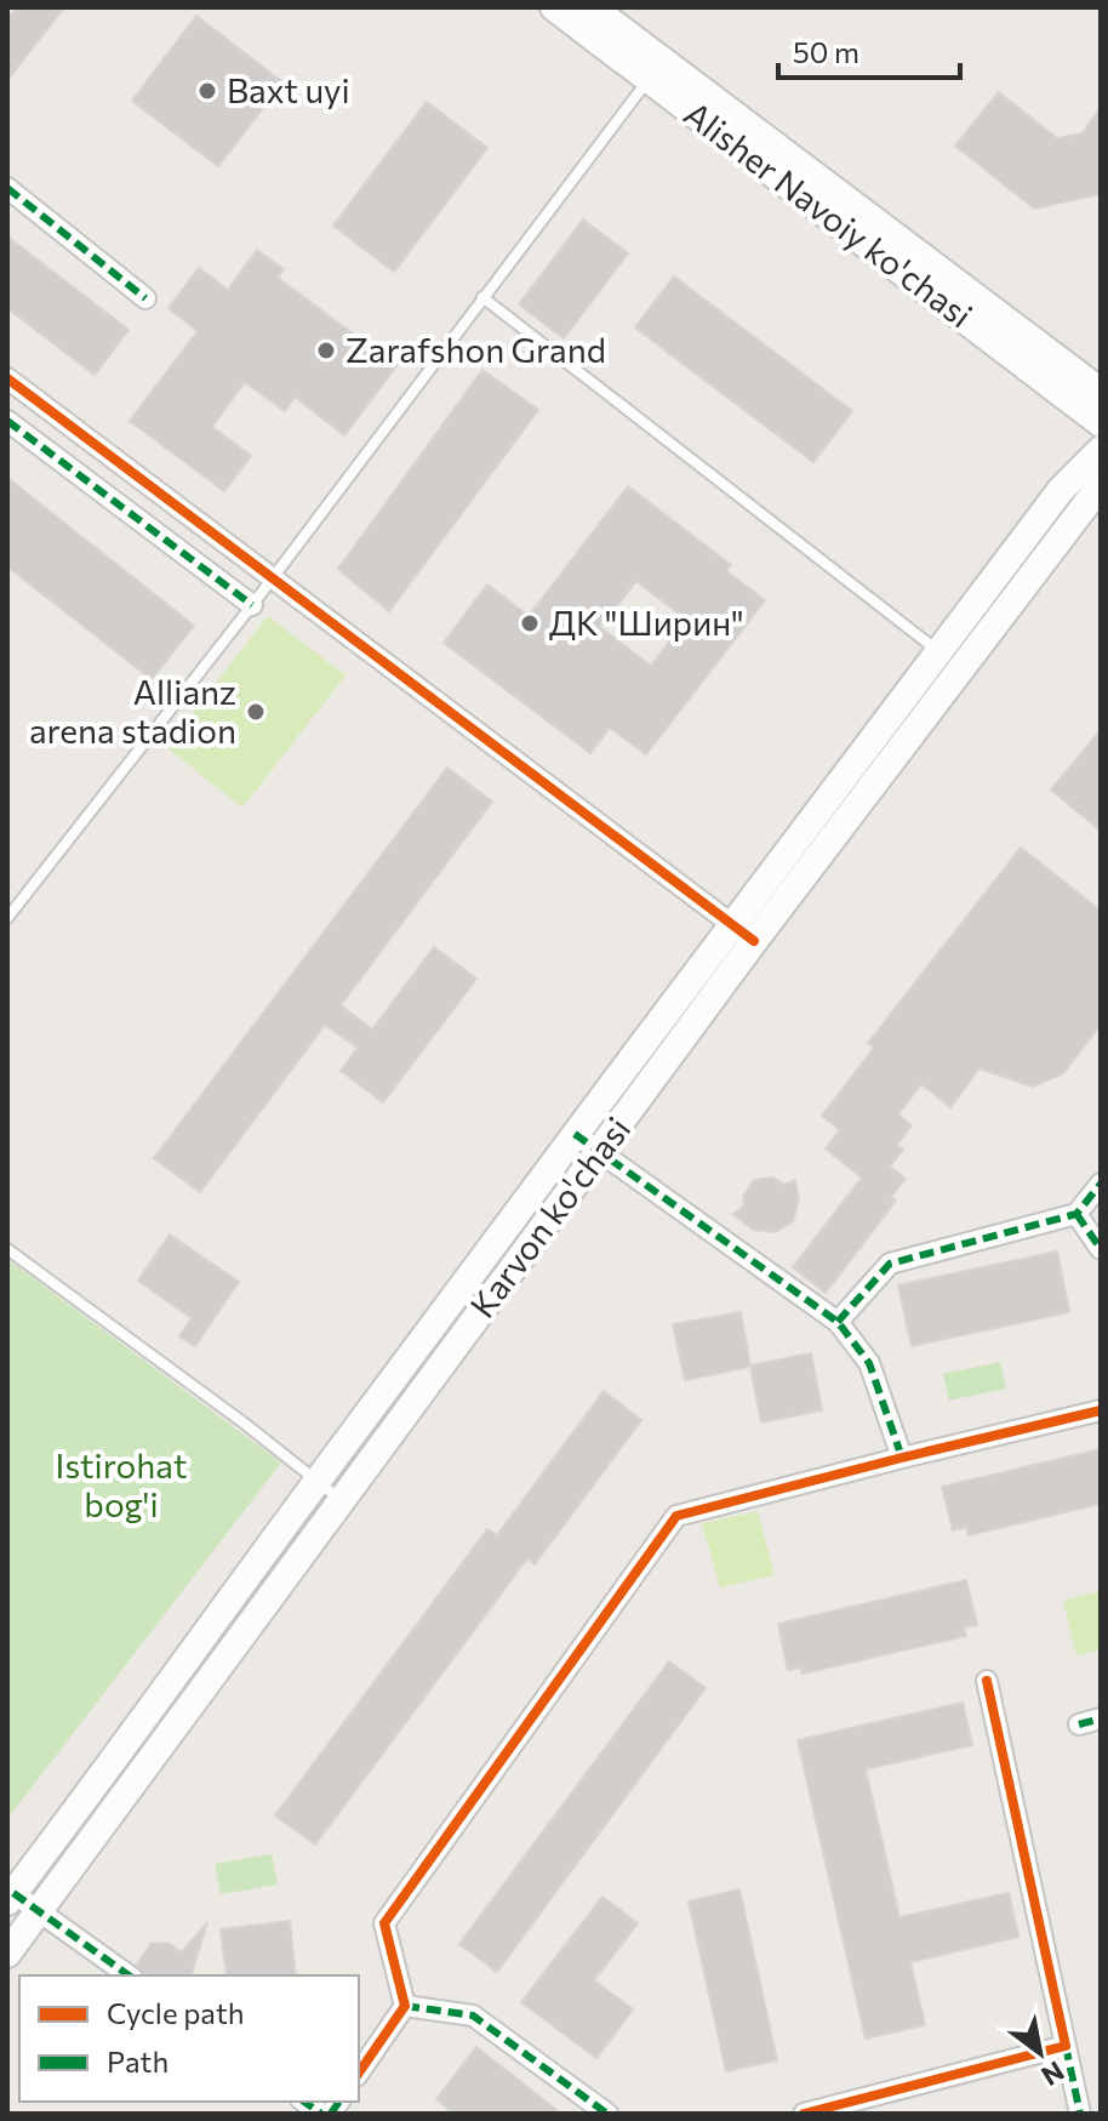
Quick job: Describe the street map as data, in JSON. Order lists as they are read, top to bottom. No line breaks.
{"streets":{"main road":["Alisher Navoiy ko'chasi","Karvon ko'chasi"]},"parks":["Istirohat bog'i"],"places":["Baxt uyi","Zarafshon Grand","ДК \"Ширин\"","Allianz arena stadion"],"legend":["Cycle path","Path"],"scale_bar":"50 m","north":"bottom right"}
